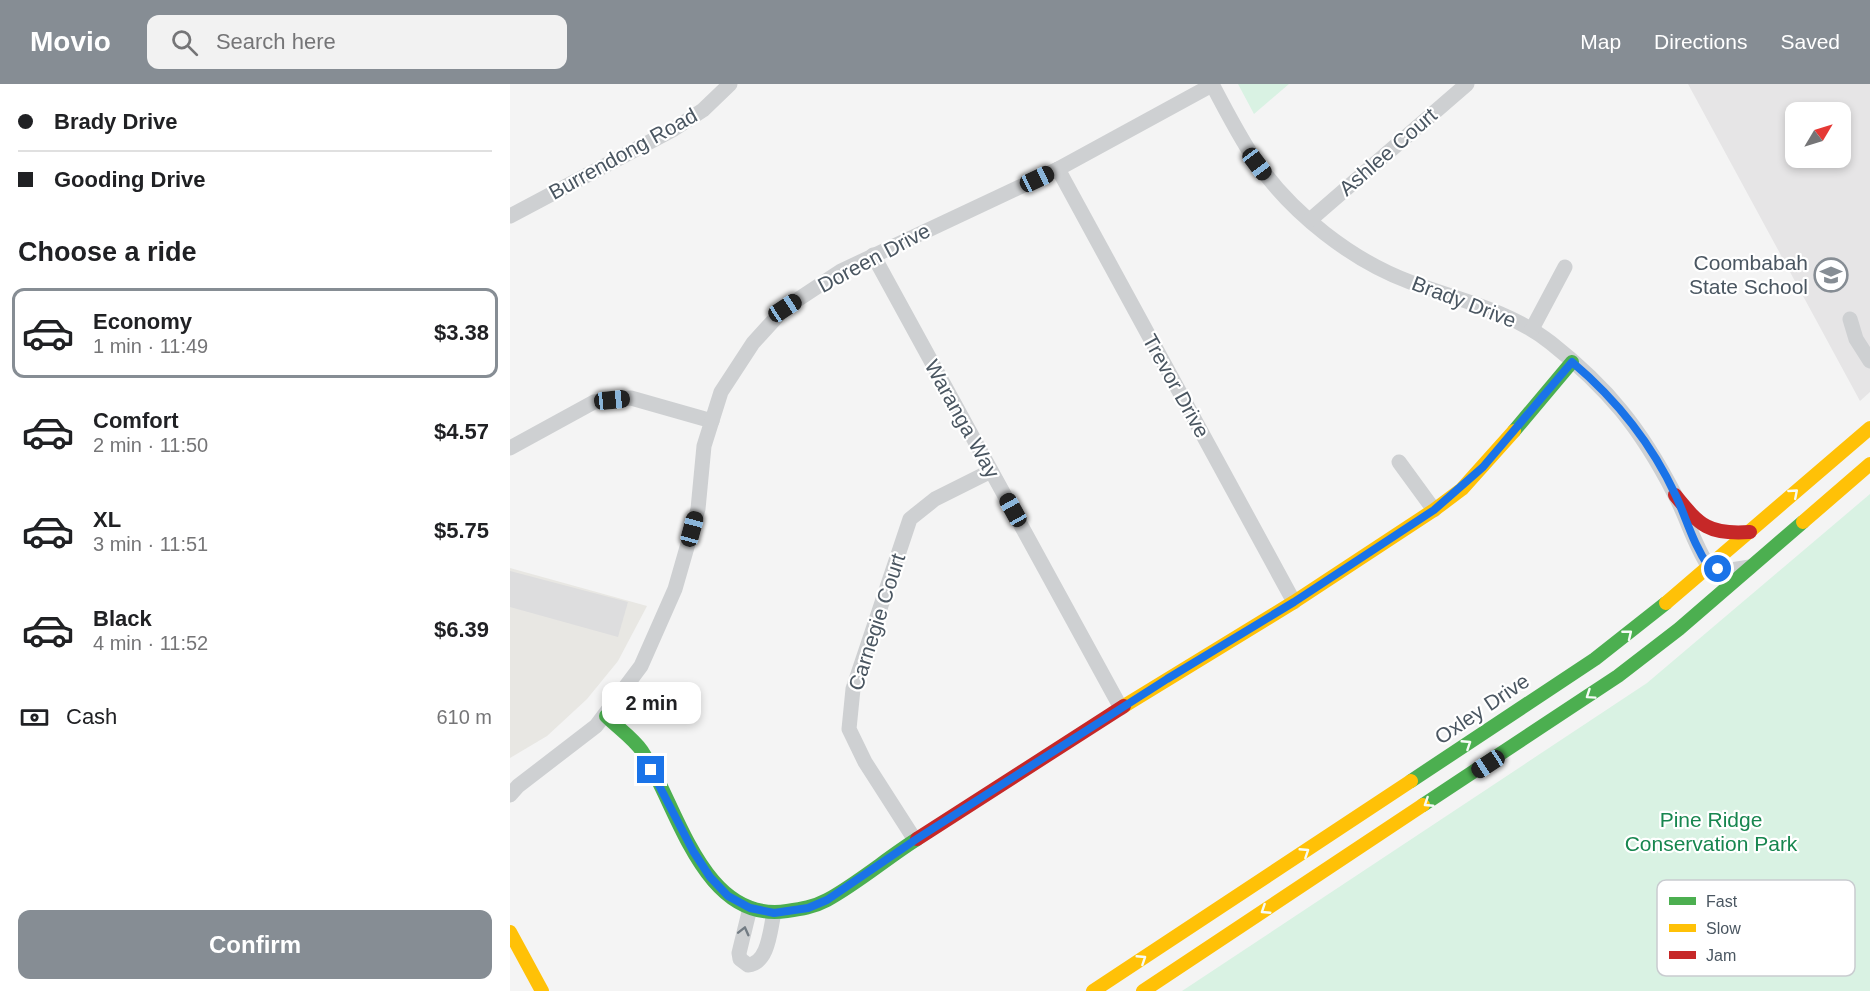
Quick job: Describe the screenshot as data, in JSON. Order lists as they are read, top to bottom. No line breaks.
{"streets":{"main road":["Oxley Drive"],"street":["Ashlee Court","Burrendong Road","Doreen Drive","Brady Drive","Trevor Drive","Waranga Way","Carnegie Court"]},"crossings":[["Ashlee Court","Brady Drive"],["Doreen Drive","Brady Drive"],["Doreen Drive","Trevor Drive"],["Doreen Drive","Waranga Way"],["Brady Drive","Oxley Drive"],["Waranga Way","Carnegie Court"]],"parks":["Pine Ridge Conservation Park"],"places":{"school or university":["Coombabah State School"]},"legend":["Fast","Slow","Jam"],"north":"top right","page":{"header":"Movio","search":"Search here","nav":["Map","Directions","Saved"],"banner":["Brady Drive","Gooding Drive"],"heading":"Choose a ride","list":[{"name":"Economy","note":"1 min · 11:49","value":"$3.38"},{"name":"Comfort","note":"2 min · 11:50","value":"$4.57"},{"name":"XL","note":"3 min · 11:51","value":"$5.75"},{"name":"Black","note":"4 min · 11:52","value":"$6.39"}],"bubble":"2 min","pay":["Cash","610 m"],"buttons":"Confirm"}}
